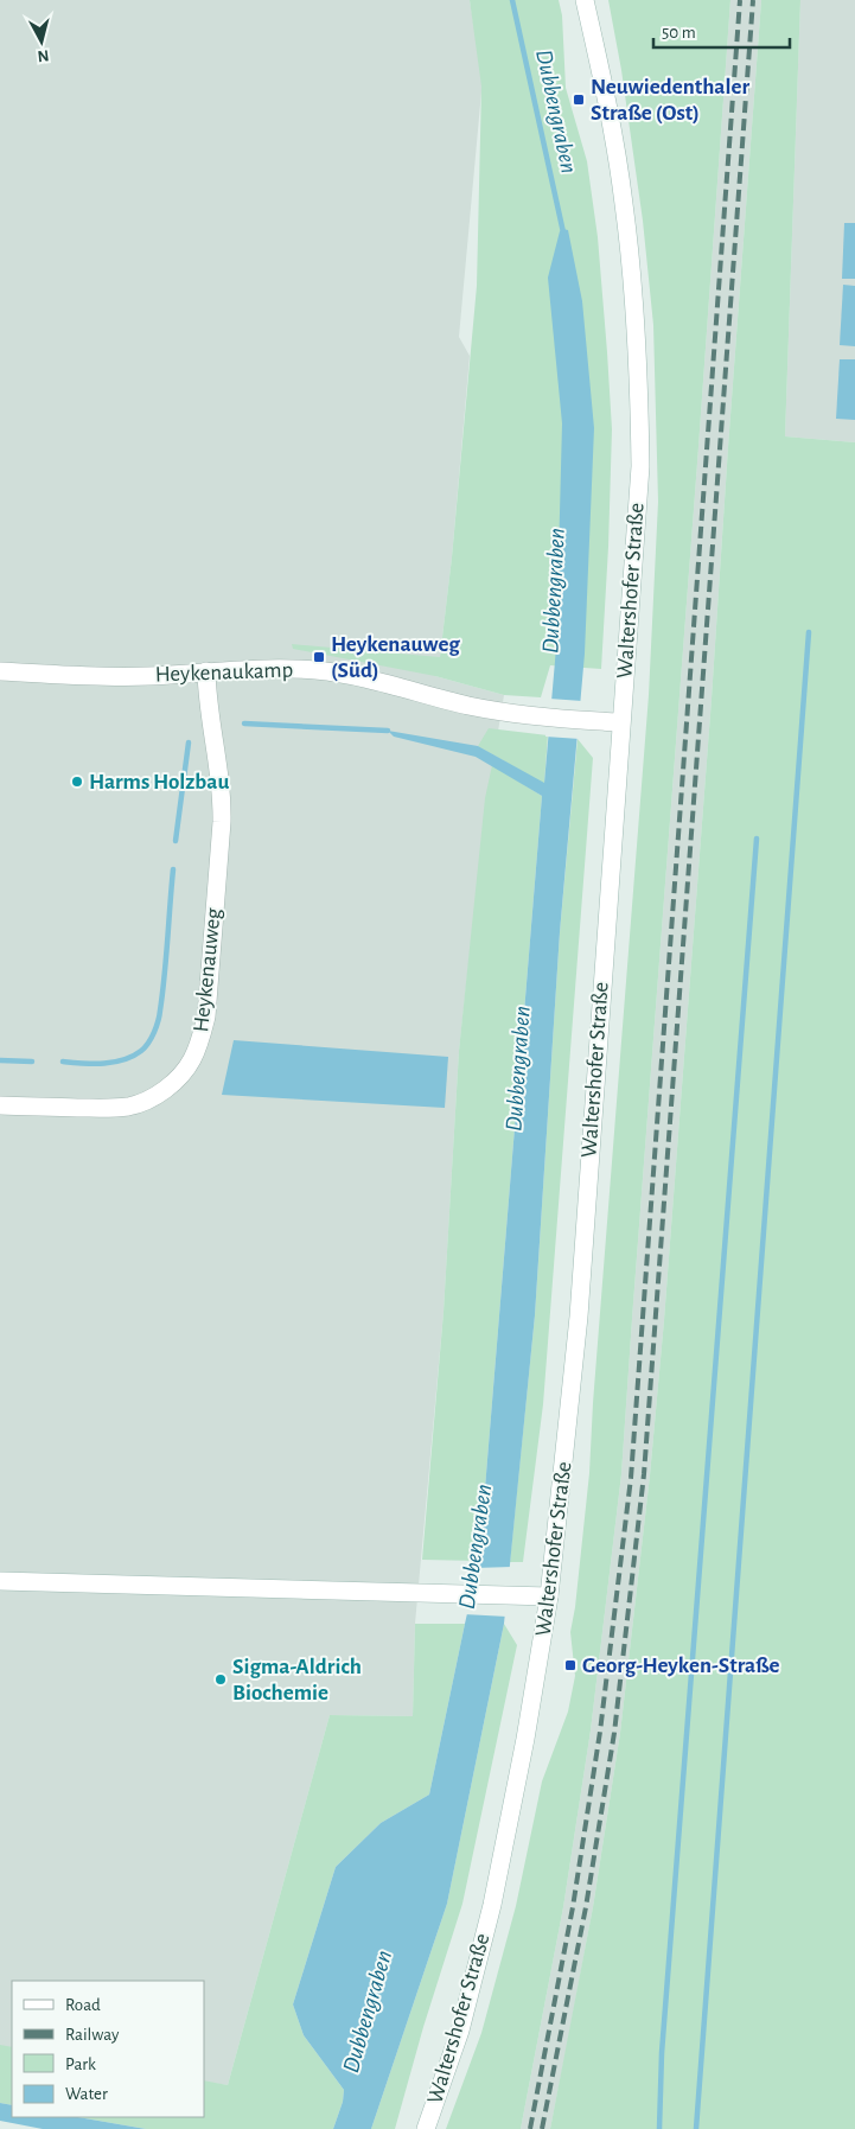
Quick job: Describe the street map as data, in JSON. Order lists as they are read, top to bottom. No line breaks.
{"streets":{"main road":["Waltershofer Straße","Heykenaukamp","Heykenauweg"]},"crossings":[["Waltershofer Straße","Heykenaukamp"],["Heykenaukamp","Heykenauweg"]],"water":["Dubbengraben"],"places":{"transit":["Neuwiedenthaler Straße (Ost)","Heykenauweg (Süd)","Georg-Heyken-Straße"],"other":["Harms Holzbau","Sigma-Aldrich Biochemie"]},"legend":["Road","Railway","Park","Water"],"scale_bar":"50 m","north":"bottom"}
